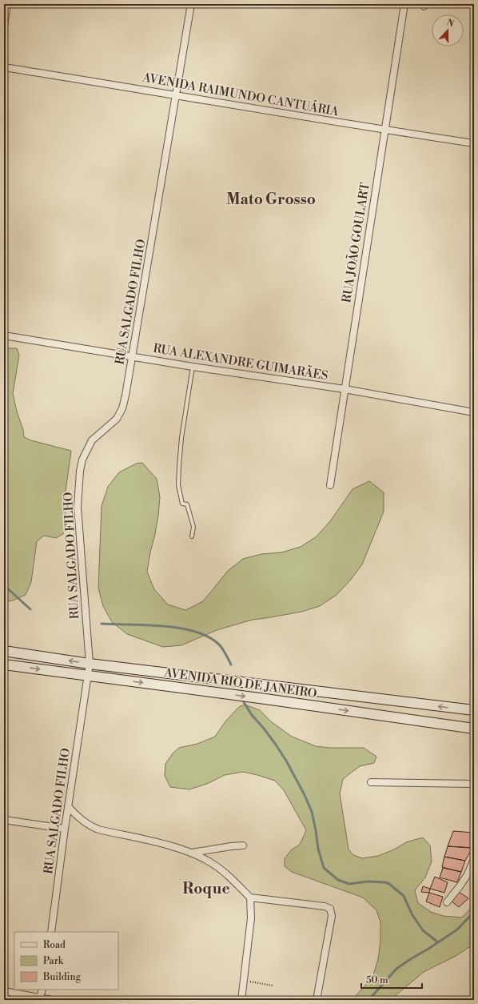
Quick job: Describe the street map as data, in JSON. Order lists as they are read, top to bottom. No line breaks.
{"streets":{"main road":["AVENIDA RIO DE JANEIRO"],"street":["AVENIDA RAIMUNDO CANTUÁRIA","RUA JOÃO GOULART","RUA SALGADO FILHO","RUA ALEXANDRE GUIMARÃES"]},"crossings":[["AVENIDA RAIMUNDO CANTUÁRIA","RUA JOÃO GOULART"],["AVENIDA RAIMUNDO CANTUÁRIA","RUA SALGADO FILHO"],["RUA JOÃO GOULART","RUA ALEXANDRE GUIMARÃES"],["RUA SALGADO FILHO","RUA ALEXANDRE GUIMARÃES"],["RUA SALGADO FILHO","AVENIDA RIO DE JANEIRO"]],"districts":["Mato Grosso","Roque"],"legend":["Road","Park","Building"],"scale_bar":"50 m","north":"top"}
